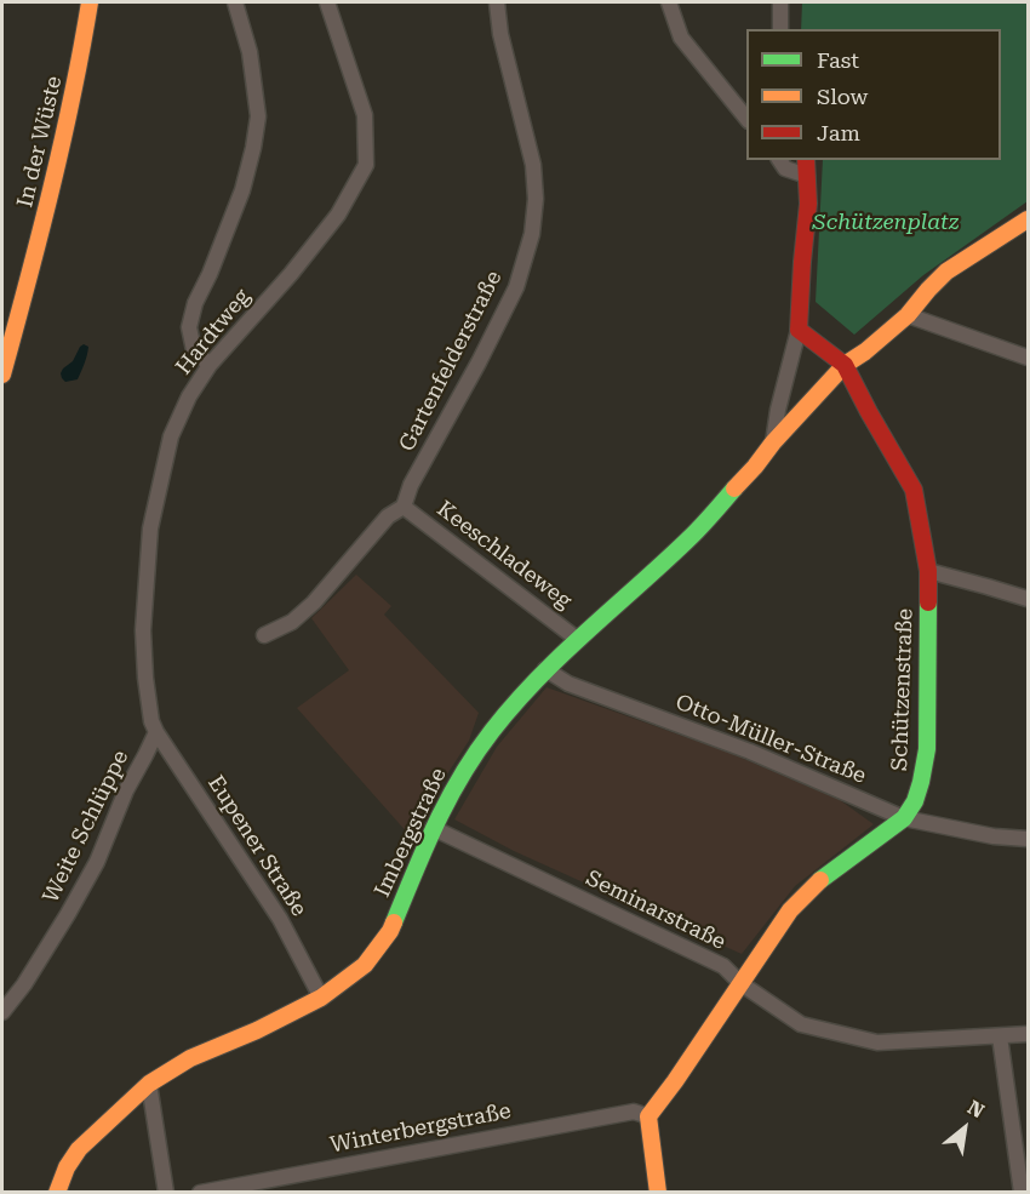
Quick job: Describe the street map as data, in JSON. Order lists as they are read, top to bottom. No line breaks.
{"streets":{"street":["In der Wüste","Hardtweg","Gartenfelderstraße","Keeschladeweg","Schützenstraße","Otto-Müller-Straße","Weite Schlüppe","Imbergstraße","Eupener Straße","Seminarstraße","Winterbergstraße"]},"crossings":[["Hardtweg","Weite Schlüppe"],["Hardtweg","Eupener Straße"],["Gartenfelderstraße","Keeschladeweg"],["Keeschladeweg","Imbergstraße"],["Schützenstraße","Otto-Müller-Straße"],["Schützenstraße","Imbergstraße"],["Schützenstraße","Seminarstraße"],["Schützenstraße","Winterbergstraße"],["Otto-Müller-Straße","Imbergstraße"],["Weite Schlüppe","Eupener Straße"],["Imbergstraße","Eupener Straße"],["Imbergstraße","Seminarstraße"]],"parks":["Schützenplatz"],"legend":["Fast","Slow","Jam"],"north":"top right"}
